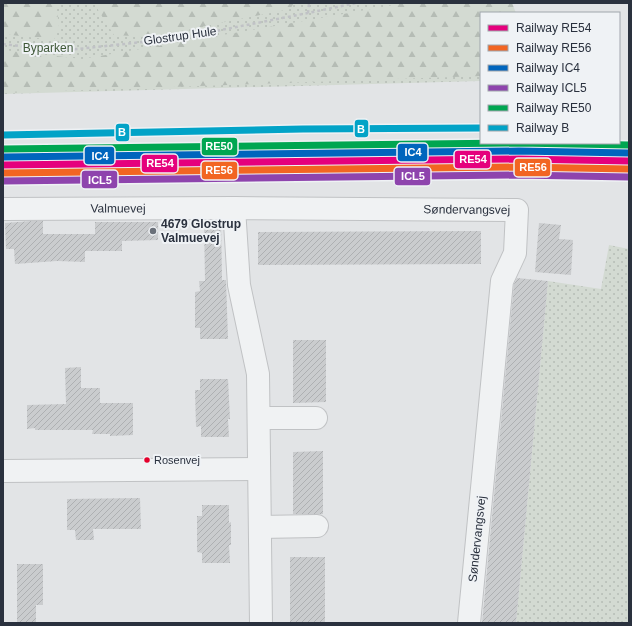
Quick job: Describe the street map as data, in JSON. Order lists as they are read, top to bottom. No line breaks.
{"streets":{"street":["Valmuevej","Søndervangsvej"],"path":["Glostrup Hule"]},"crossings":[["Valmuevej","Søndervangsvej"]],"parks":["Byparken"],"places":["4679 Glostrup Valmuevej","Rosenvej"],"lines":["rail line B","rail line RE50","rail line IC4","rail line RE54","rail line RE56","rail line ICL5"],"legend":["Railway RE54","Railway RE56","Railway IC4","Railway ICL5","Railway RE50","Railway B"]}
